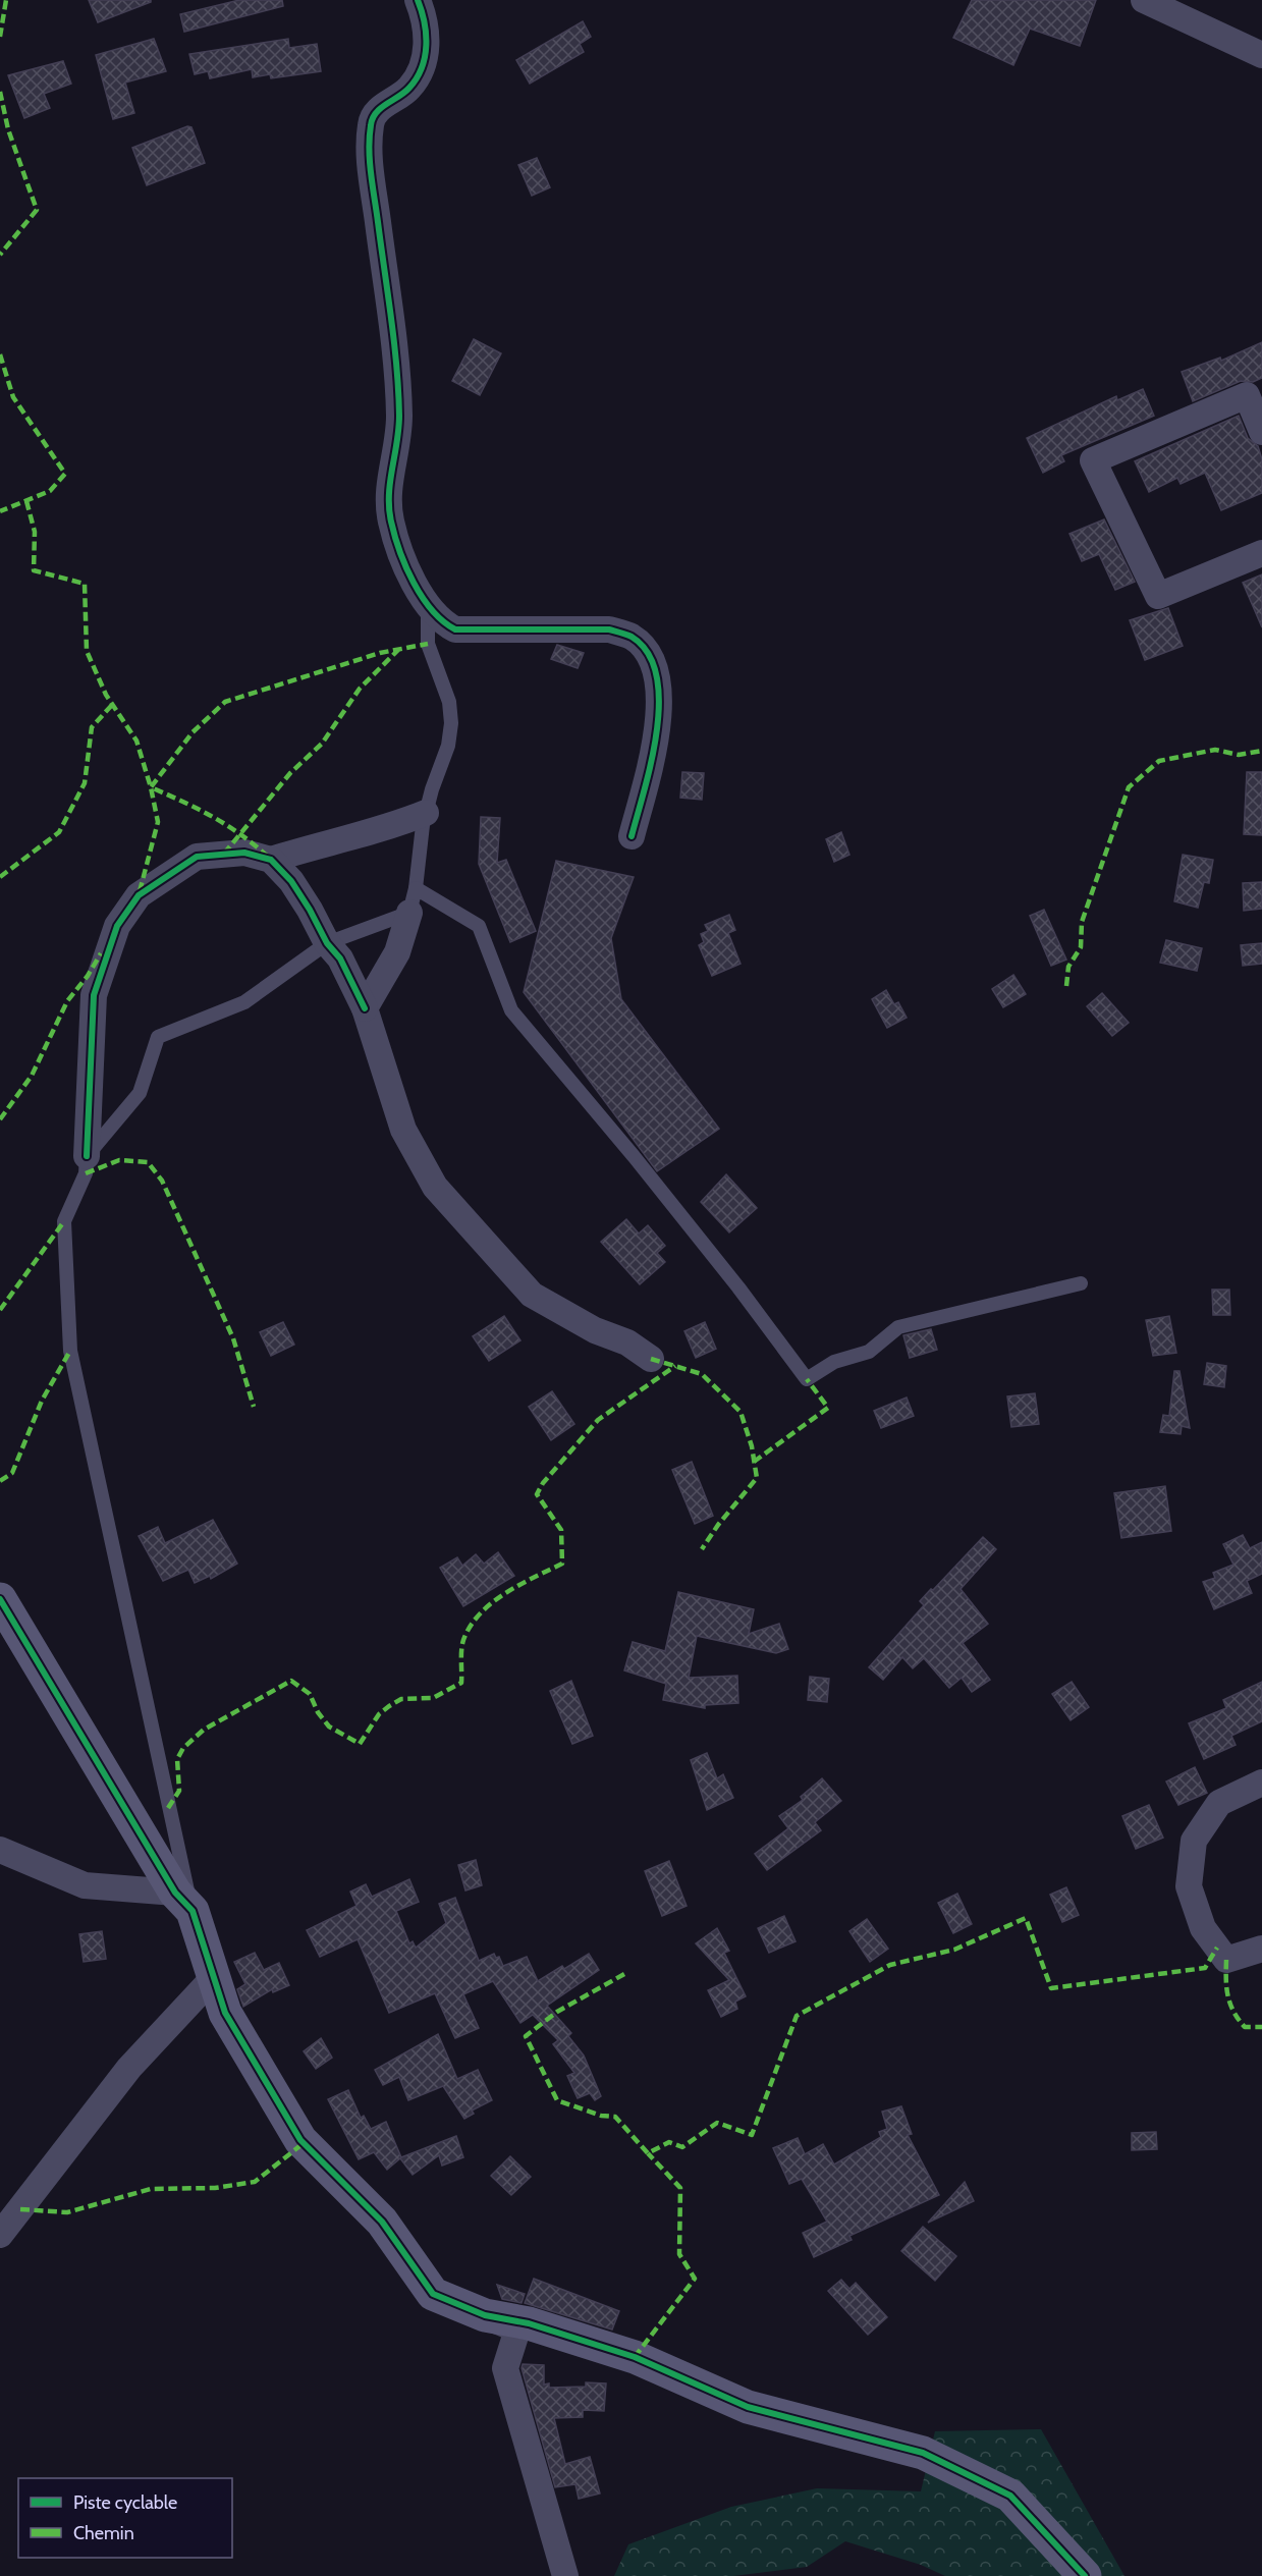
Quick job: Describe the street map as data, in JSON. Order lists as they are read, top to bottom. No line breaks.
{"legend":["Piste cyclable","Chemin"]}
